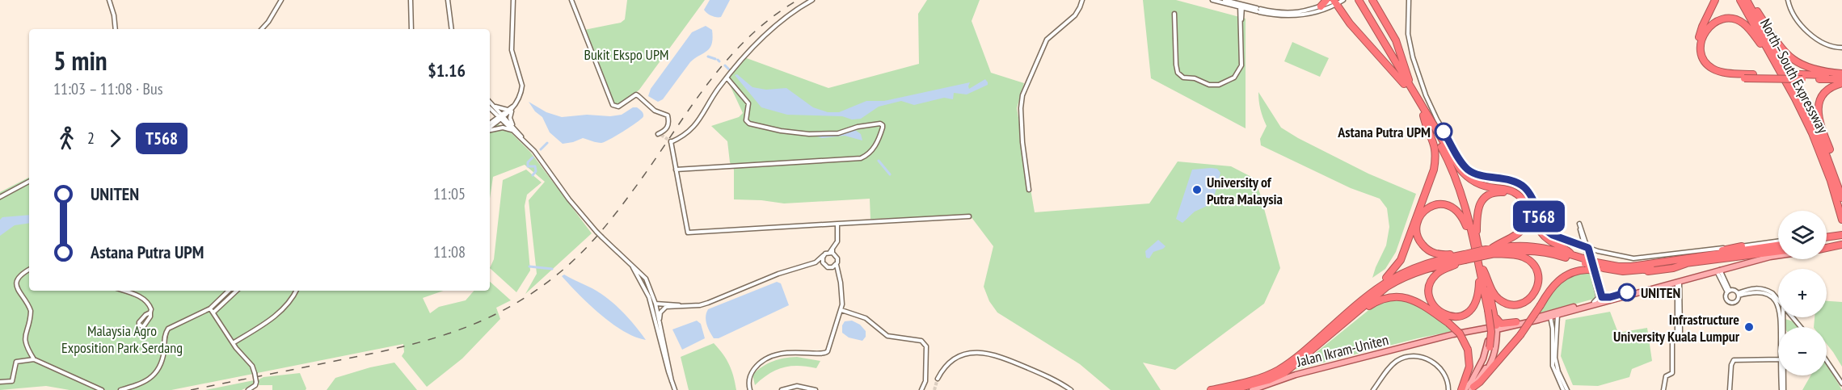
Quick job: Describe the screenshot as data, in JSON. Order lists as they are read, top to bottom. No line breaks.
{"streets":{"highway":["North–South Expressway"],"main road":["Jalan Ikram-Uniten"]},"parks":["Bukit Ekspo UPM","Malaysia Agro Exposition Park Serdang"],"places":["Astana Putra UPM","University of Putra Malaysia","UNITEN","Infrastructure University Kuala Lumpur"],"lines":["bus line T568"],"page":{"on_map":"T568","heading":["5 min","11:03 – 11:08 · Bus","$1.16"],"legs":["2","T568"],"list":[{"name":"UNITEN","value":"11:05"},{"name":"Astana Putra UPM","value":"11:08"}],"map_buttons":["+","−"]}}
